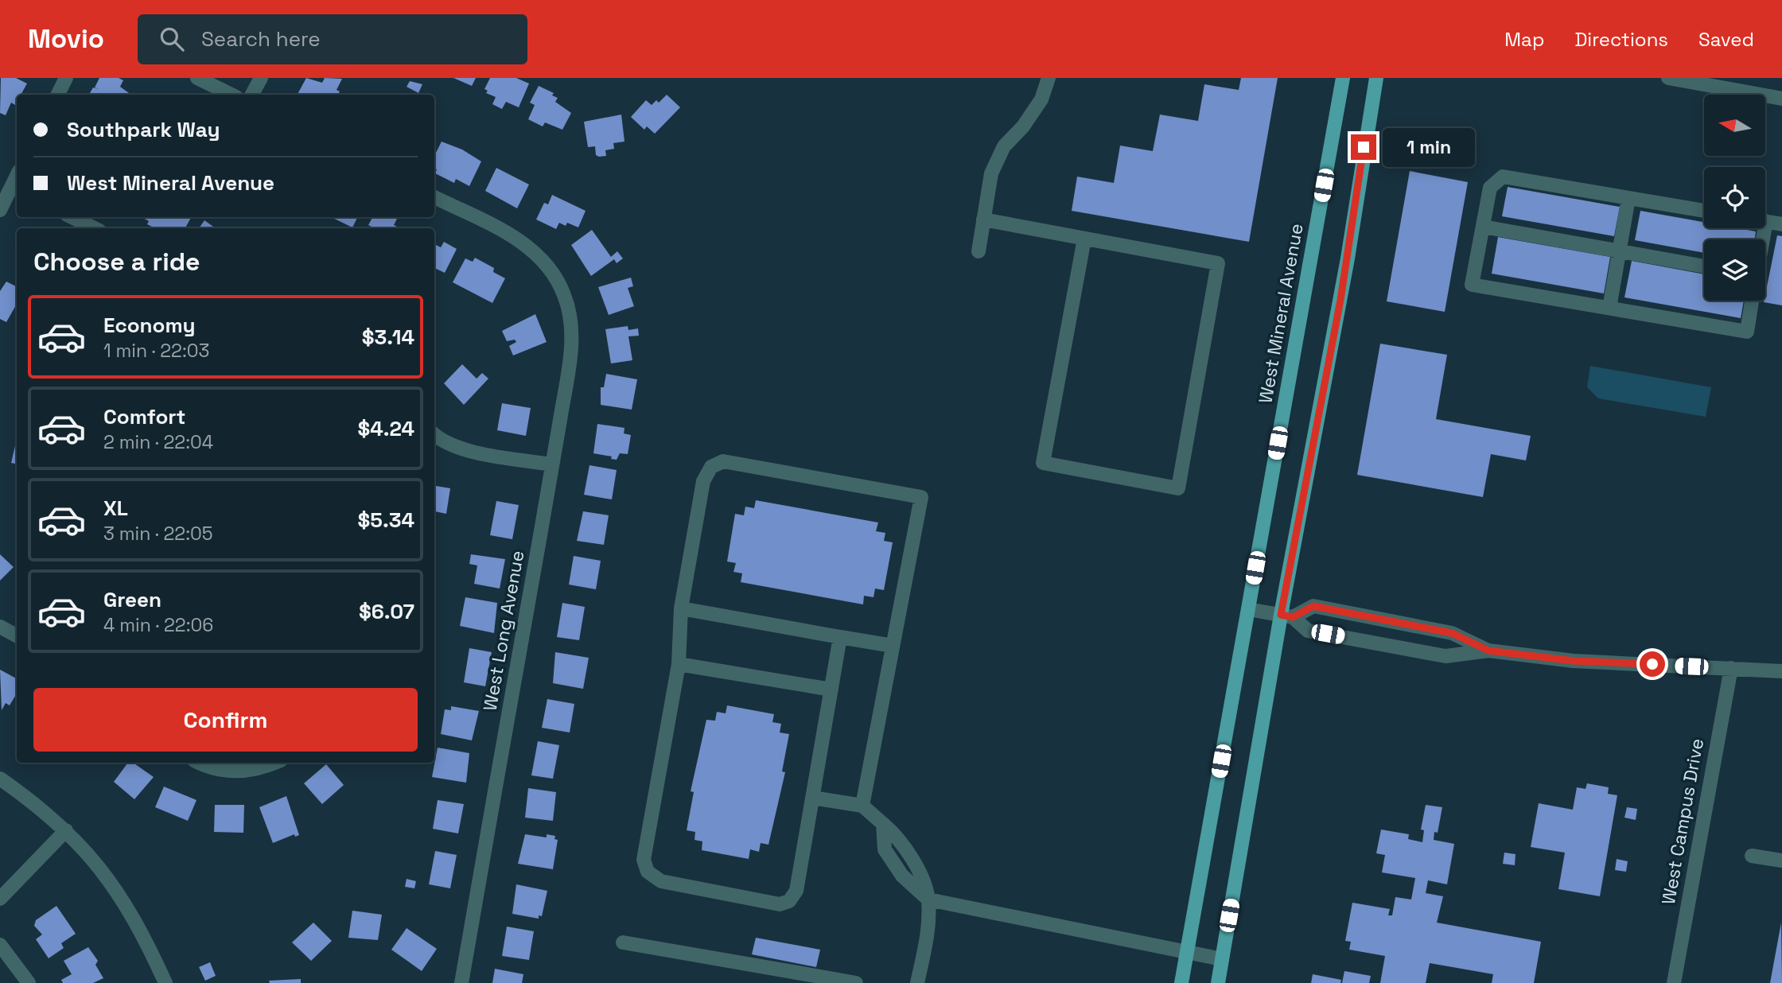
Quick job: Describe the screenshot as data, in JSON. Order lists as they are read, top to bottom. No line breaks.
{"streets":{"main road":["West Mineral Avenue"],"street":["West Long Avenue","West Campus Drive"]},"north":"left","page":{"header":"Movio","search":"Search here","nav":["Map","Directions","Saved"],"banner":["Southpark Way","West Mineral Avenue"],"bubble":"1 min","heading":"Choose a ride","list":[{"name":"Economy","note":"1 min · 22:03","value":"$3.14"},{"name":"Comfort","note":"2 min · 22:04","value":"$4.24"},{"name":"XL","note":"3 min · 22:05","value":"$5.34"},{"name":"Green","note":"4 min · 22:06","value":"$6.07"}],"buttons":"Confirm"}}
